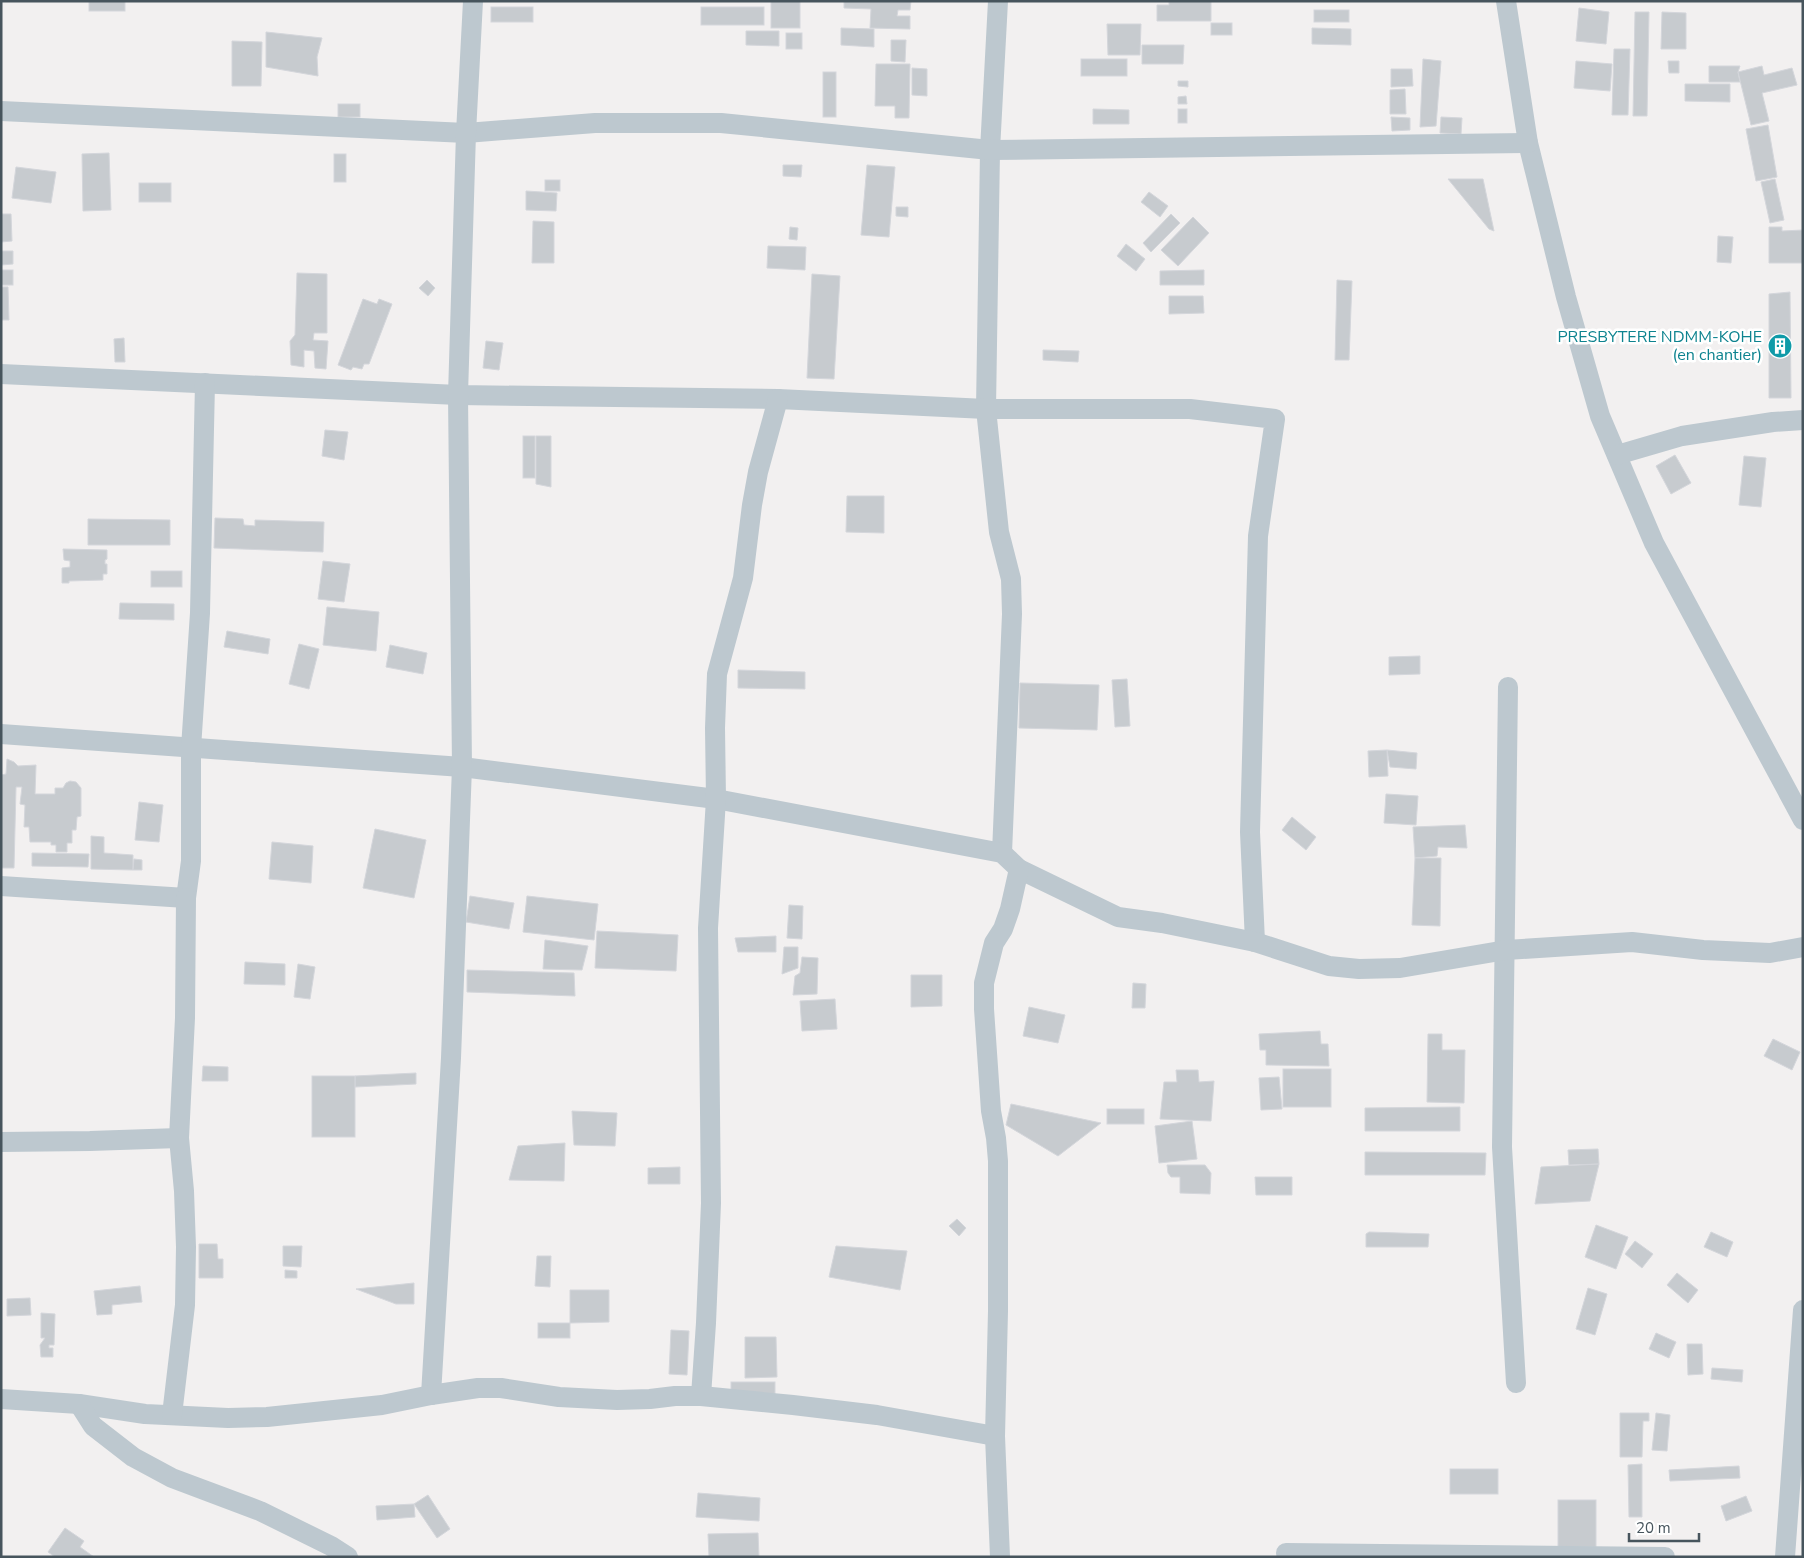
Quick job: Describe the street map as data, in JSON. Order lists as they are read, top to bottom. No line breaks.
{"places":{"building":["PRESBYTERE NDMM-KOHE (en chantier)"]},"scale_bar":"20 m"}
